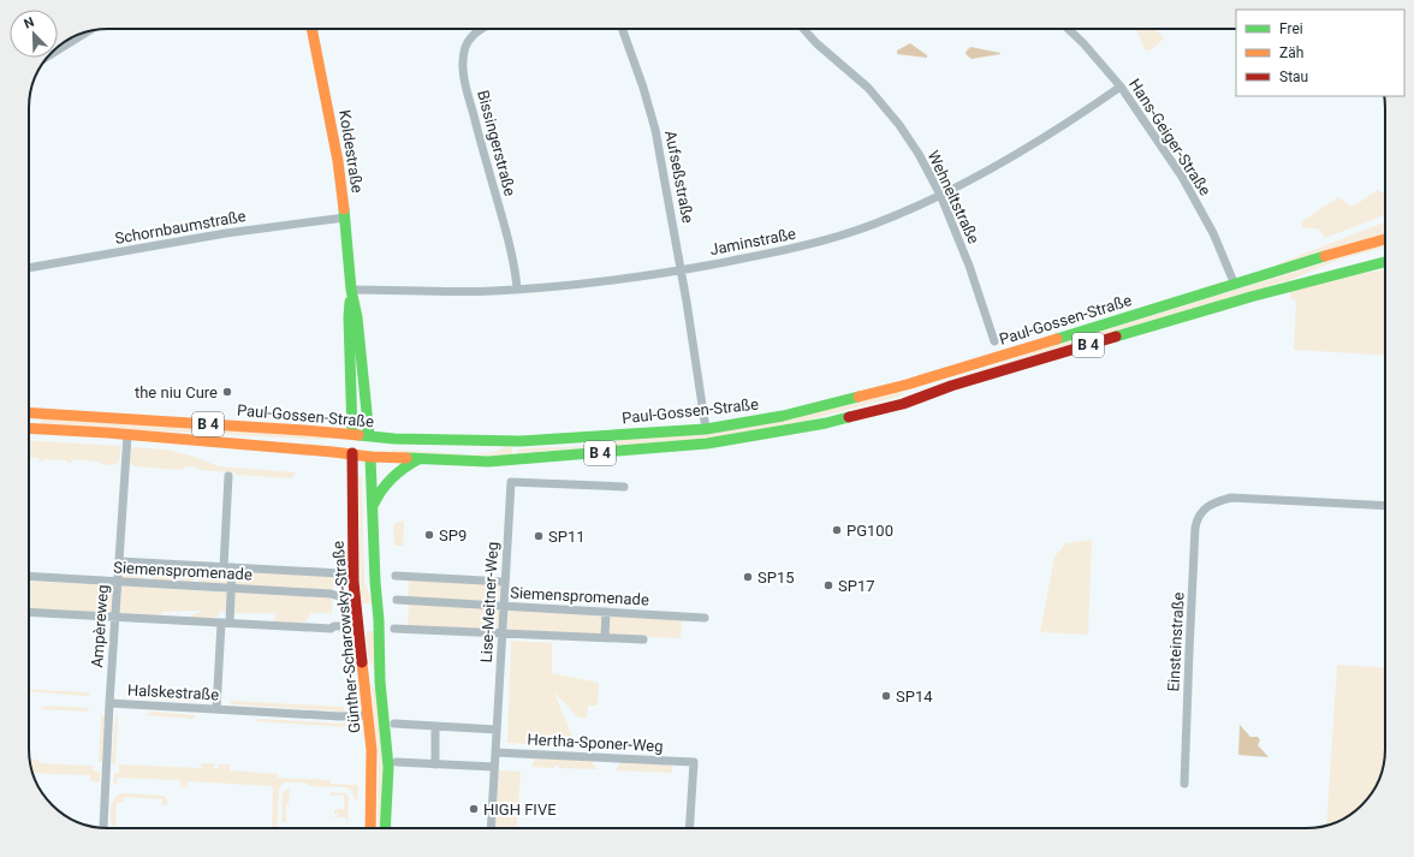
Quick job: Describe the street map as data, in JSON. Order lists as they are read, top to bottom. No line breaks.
{"streets":{"main road":["Koldestraße","Paul-Gossen-Straße","B 4","Günther-Scharowsky-Straße"],"street":["Hans-Geiger-Straße","Bissingerstraße","Aufseßstraße","Wehneltstraße","Schornbaumstraße","Jaminstraße","Siemenspromenade","Lise-Meitner-Weg","Ampèreweg","Einsteinstraße","Halskestraße","Hertha-Sponer-Weg"]},"crossings":[["Hans-Geiger-Straße","Jaminstraße"],["Hans-Geiger-Straße","Paul-Gossen-Straße"],["Bissingerstraße","Jaminstraße"],["Koldestraße","Schornbaumstraße"],["Koldestraße","Jaminstraße"],["Koldestraße","Paul-Gossen-Straße"],["Koldestraße","Günther-Scharowsky-Straße"],["Aufseßstraße","Jaminstraße"],["Aufseßstraße","Paul-Gossen-Straße"],["Wehneltstraße","Jaminstraße"],["Paul-Gossen-Straße","Ampèreweg"],["Paul-Gossen-Straße","Günther-Scharowsky-Straße"],["Siemenspromenade","Lise-Meitner-Weg"],["Siemenspromenade","Ampèreweg"],["Lise-Meitner-Weg","Hertha-Sponer-Weg"],["Ampèreweg","Halskestraße"],["Günther-Scharowsky-Straße","Halskestraße"]],"places":["the niu Cure","PG100","SP9","SP11","SP15","SP17","SP14","HIGH FIVE"],"legend":["Frei","Zäh","Stau"],"north":"top left"}
